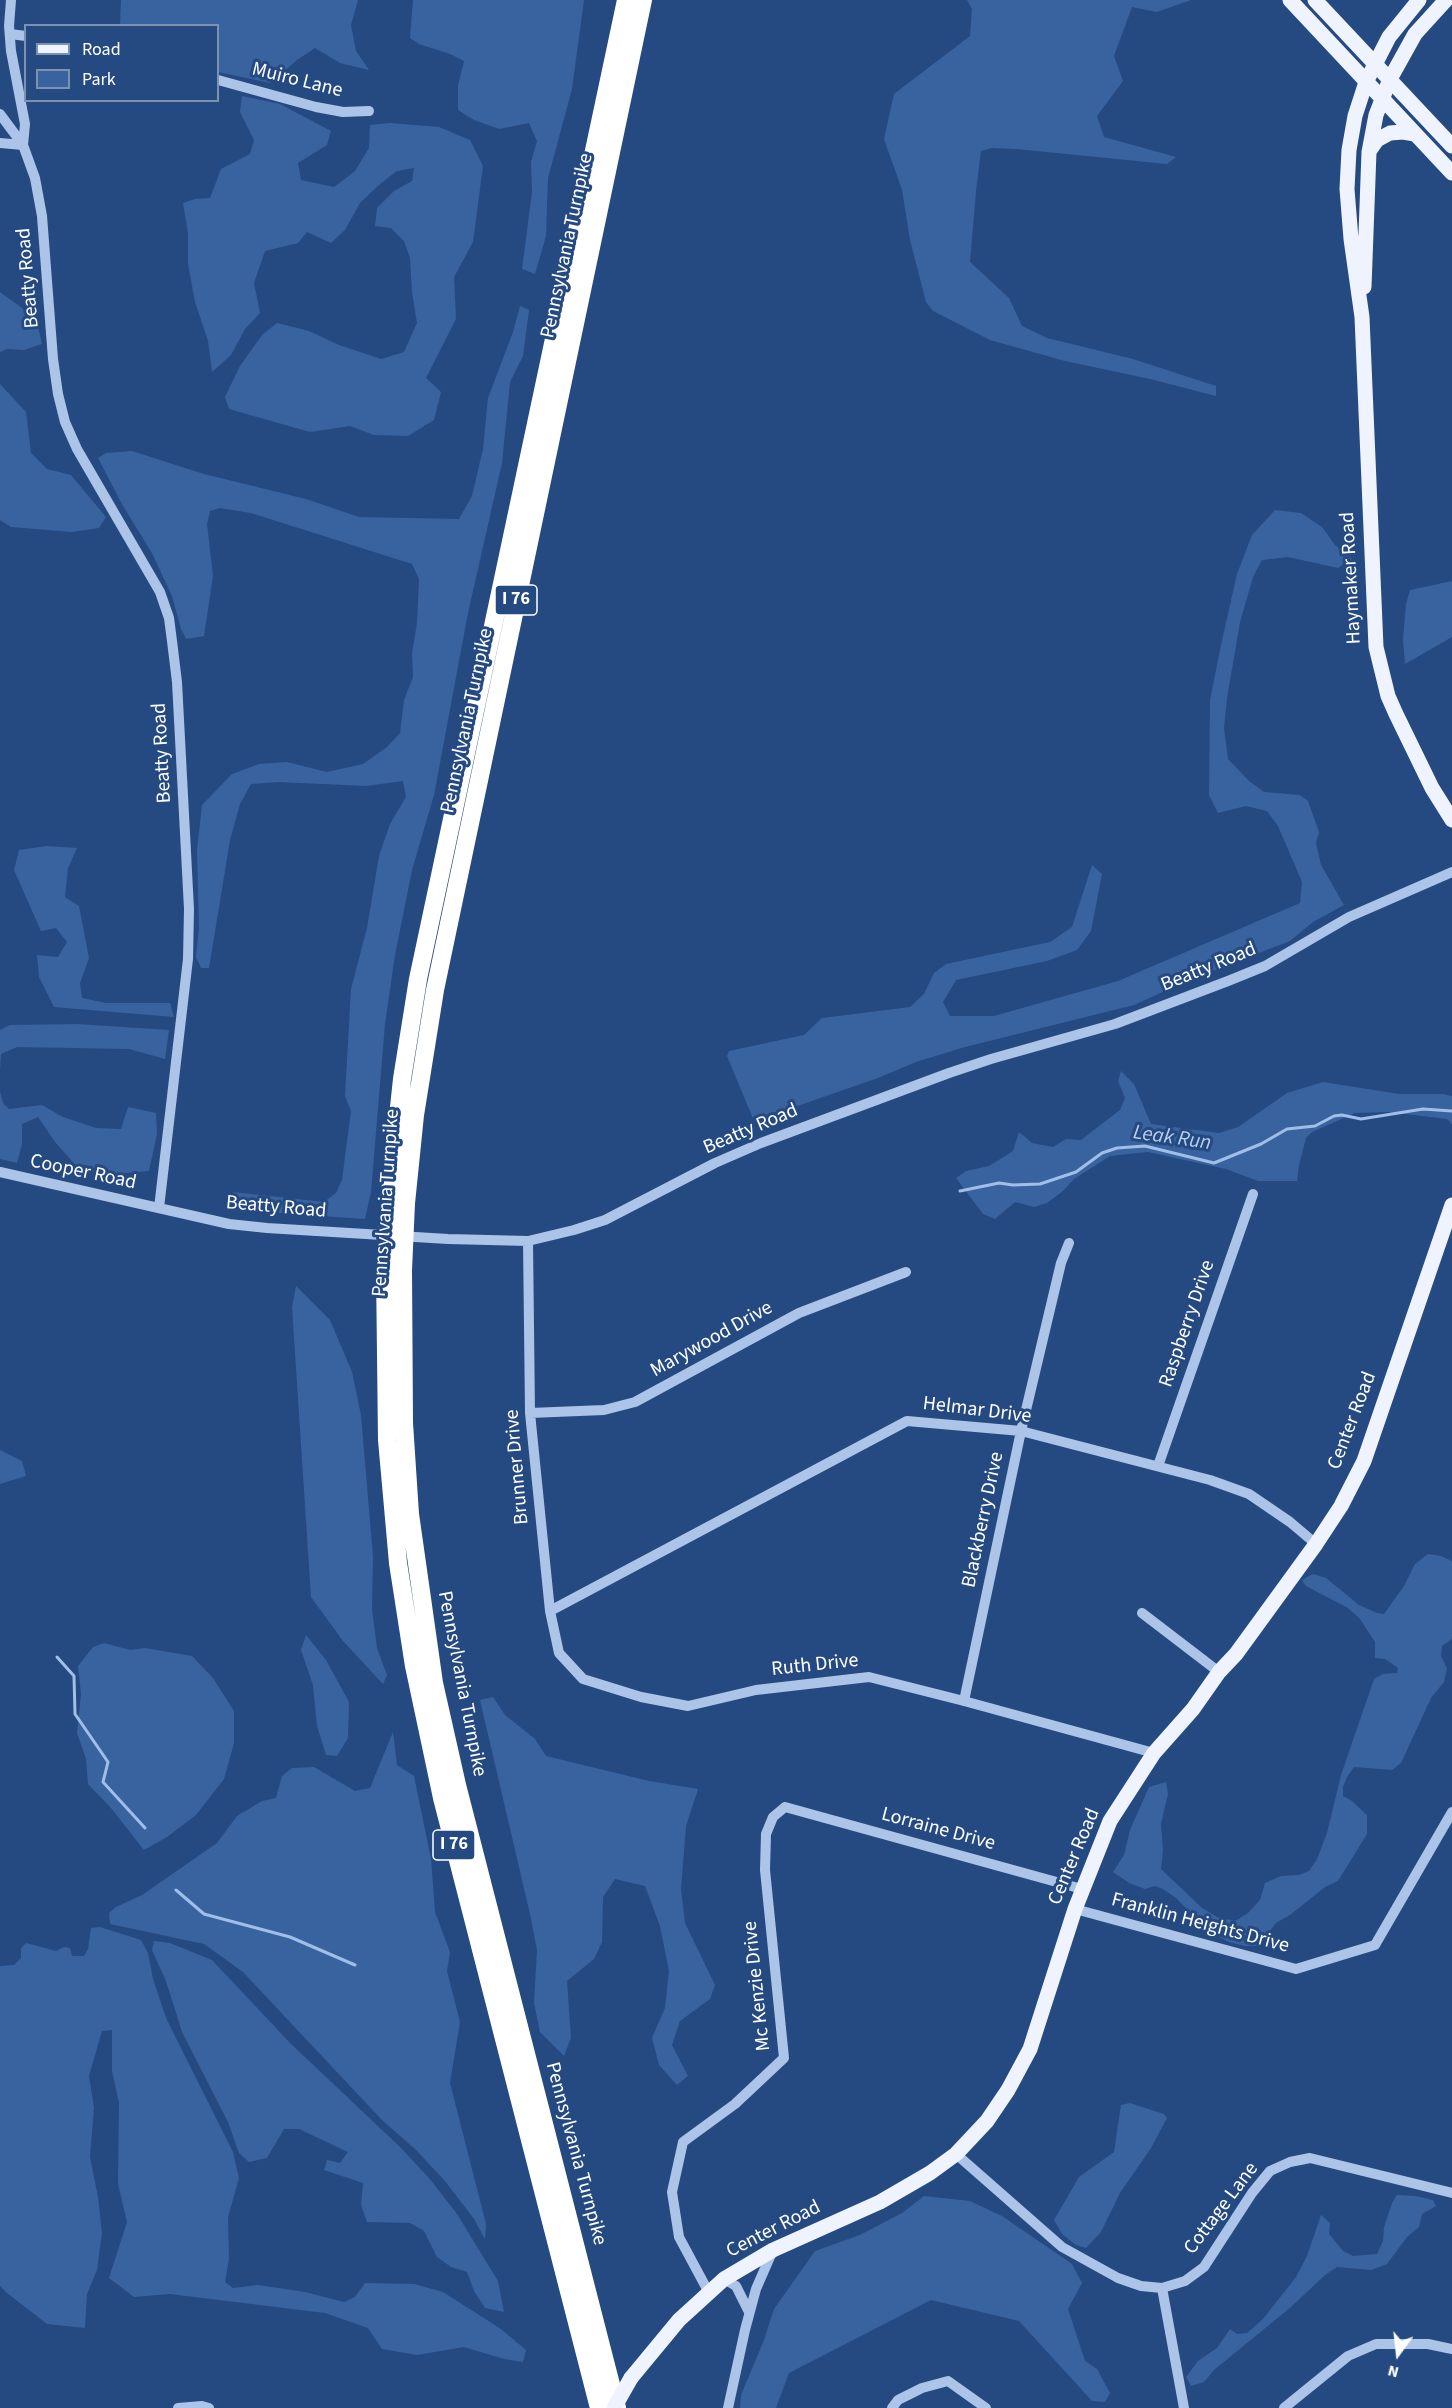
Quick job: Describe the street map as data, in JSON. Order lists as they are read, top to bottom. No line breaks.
{"streets":{"highway":["Pennsylvania Turnpike","I 76"],"main road":["Haymaker Road","Center Road"],"street":["Muiro Lane","Beatty Road","Cooper Road","Raspberry Drive","Marywood Drive","Helmar Drive","Brunner Drive","Blackberry Drive","Ruth Drive","Lorraine Drive","Franklin Heights Drive","Mc Kenzie Drive","Cottage Lane"]},"crossings":[["Pennsylvania Turnpike","Center Road"],["Beatty Road","Cooper Road"],["Beatty Road","Brunner Drive"],["Raspberry Drive","Helmar Drive"],["Marywood Drive","Brunner Drive"],["Helmar Drive","Center Road"],["Helmar Drive","Brunner Drive"],["Helmar Drive","Blackberry Drive"],["Center Road","Ruth Drive"],["Center Road","Lorraine Drive"],["Center Road","Franklin Heights Drive"],["Center Road","Mc Kenzie Drive"],["Brunner Drive","Ruth Drive"],["Blackberry Drive","Ruth Drive"],["Lorraine Drive","Mc Kenzie Drive"]],"water":["Leak Run"],"legend":["Road","Park"],"north":"bottom"}
